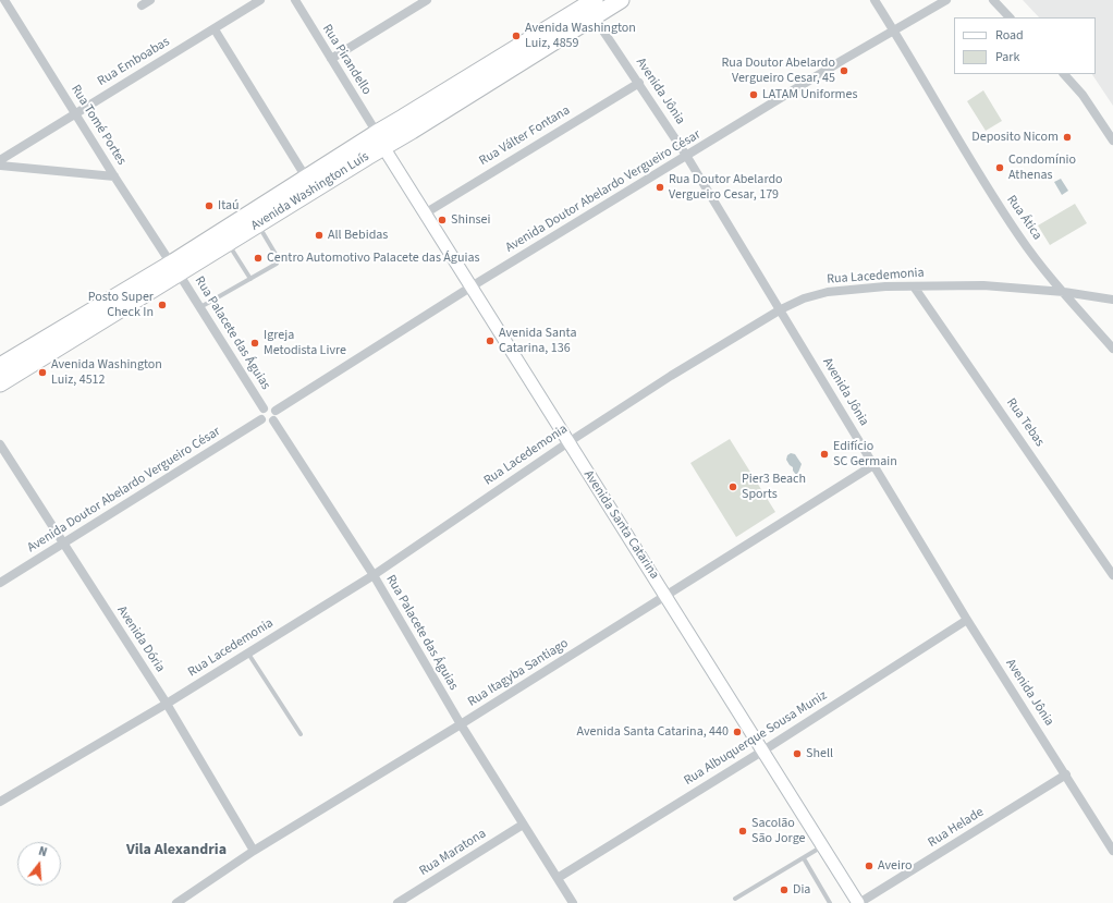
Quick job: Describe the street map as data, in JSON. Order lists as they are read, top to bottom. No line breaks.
{"streets":{"highway":["Avenida Washington Luís"],"street":["Rua Pirandello","Rua Emboabas","Avenida Jônia","Rua Tomé Portes","Rua Válter Fontana","Avenida Doutor Abelardo Vergueiro César","Rua Ática","Rua Lacedemonia","Rua Palacete das Águias","Rua Tebas","Avenida Santa Catarina","Avenida Dória","Rua Itagyba Santiago","Rua Albuquerque Sousa Muniz","Rua Helade","Rua Maratona"]},"crossings":[["Rua Pirandello","Avenida Washington Luís"],["Rua Pirandello","Avenida Santa Catarina"],["Rua Emboabas","Rua Tomé Portes"],["Avenida Jônia","Rua Válter Fontana"],["Avenida Jônia","Avenida Washington Luís"],["Avenida Jônia","Avenida Doutor Abelardo Vergueiro César"],["Avenida Jônia","Rua Lacedemonia"],["Avenida Jônia","Rua Itagyba Santiago"],["Avenida Jônia","Rua Albuquerque Sousa Muniz"],["Avenida Jônia","Rua Helade"],["Rua Tomé Portes","Avenida Washington Luís"],["Rua Tomé Portes","Rua Palacete das Águias"],["Rua Válter Fontana","Avenida Santa Catarina"],["Avenida Washington Luís","Rua Palacete das Águias"],["Avenida Washington Luís","Avenida Santa Catarina"],["Avenida Doutor Abelardo Vergueiro César","Rua Ática"],["Avenida Doutor Abelardo Vergueiro César","Rua Palacete das Águias"],["Avenida Doutor Abelardo Vergueiro César","Avenida Santa Catarina"],["Avenida Doutor Abelardo Vergueiro César","Avenida Dória"],["Rua Ática","Rua Lacedemonia"],["Rua Lacedemonia","Rua Palacete das Águias"],["Rua Lacedemonia","Rua Tebas"],["Rua Lacedemonia","Avenida Santa Catarina"],["Rua Lacedemonia","Avenida Dória"],["Rua Palacete das Águias","Rua Itagyba Santiago"],["Rua Palacete das Águias","Rua Albuquerque Sousa Muniz"],["Rua Palacete das Águias","Rua Maratona"],["Avenida Santa Catarina","Rua Itagyba Santiago"],["Avenida Santa Catarina","Rua Albuquerque Sousa Muniz"],["Avenida Santa Catarina","Rua Helade"],["Avenida Dória","Rua Itagyba Santiago"]],"districts":["Vila Alexandria"],"places":["Avenida Washington Luiz, 4859","Rua Doutor Abelardo Vergueiro Cesar, 45","LATAM Uniformes","Deposito Nicom","Condomínio Athenas","Rua Doutor Abelardo Vergueiro Cesar, 179","Itaú","Shinsei","All Bebidas","Centro Automotivo Palacete das Águias","Posto Super Check In","Avenida Santa Catarina, 136","Igreja Metodista Livre","Avenida Washington Luiz, 4512","Edifício SC Germain","Pier3 Beach Sports","Avenida Santa Catarina, 440","Shell","Sacolão São Jorge","Aveiro","Dia"],"legend":["Road","Park"],"north":"top"}
